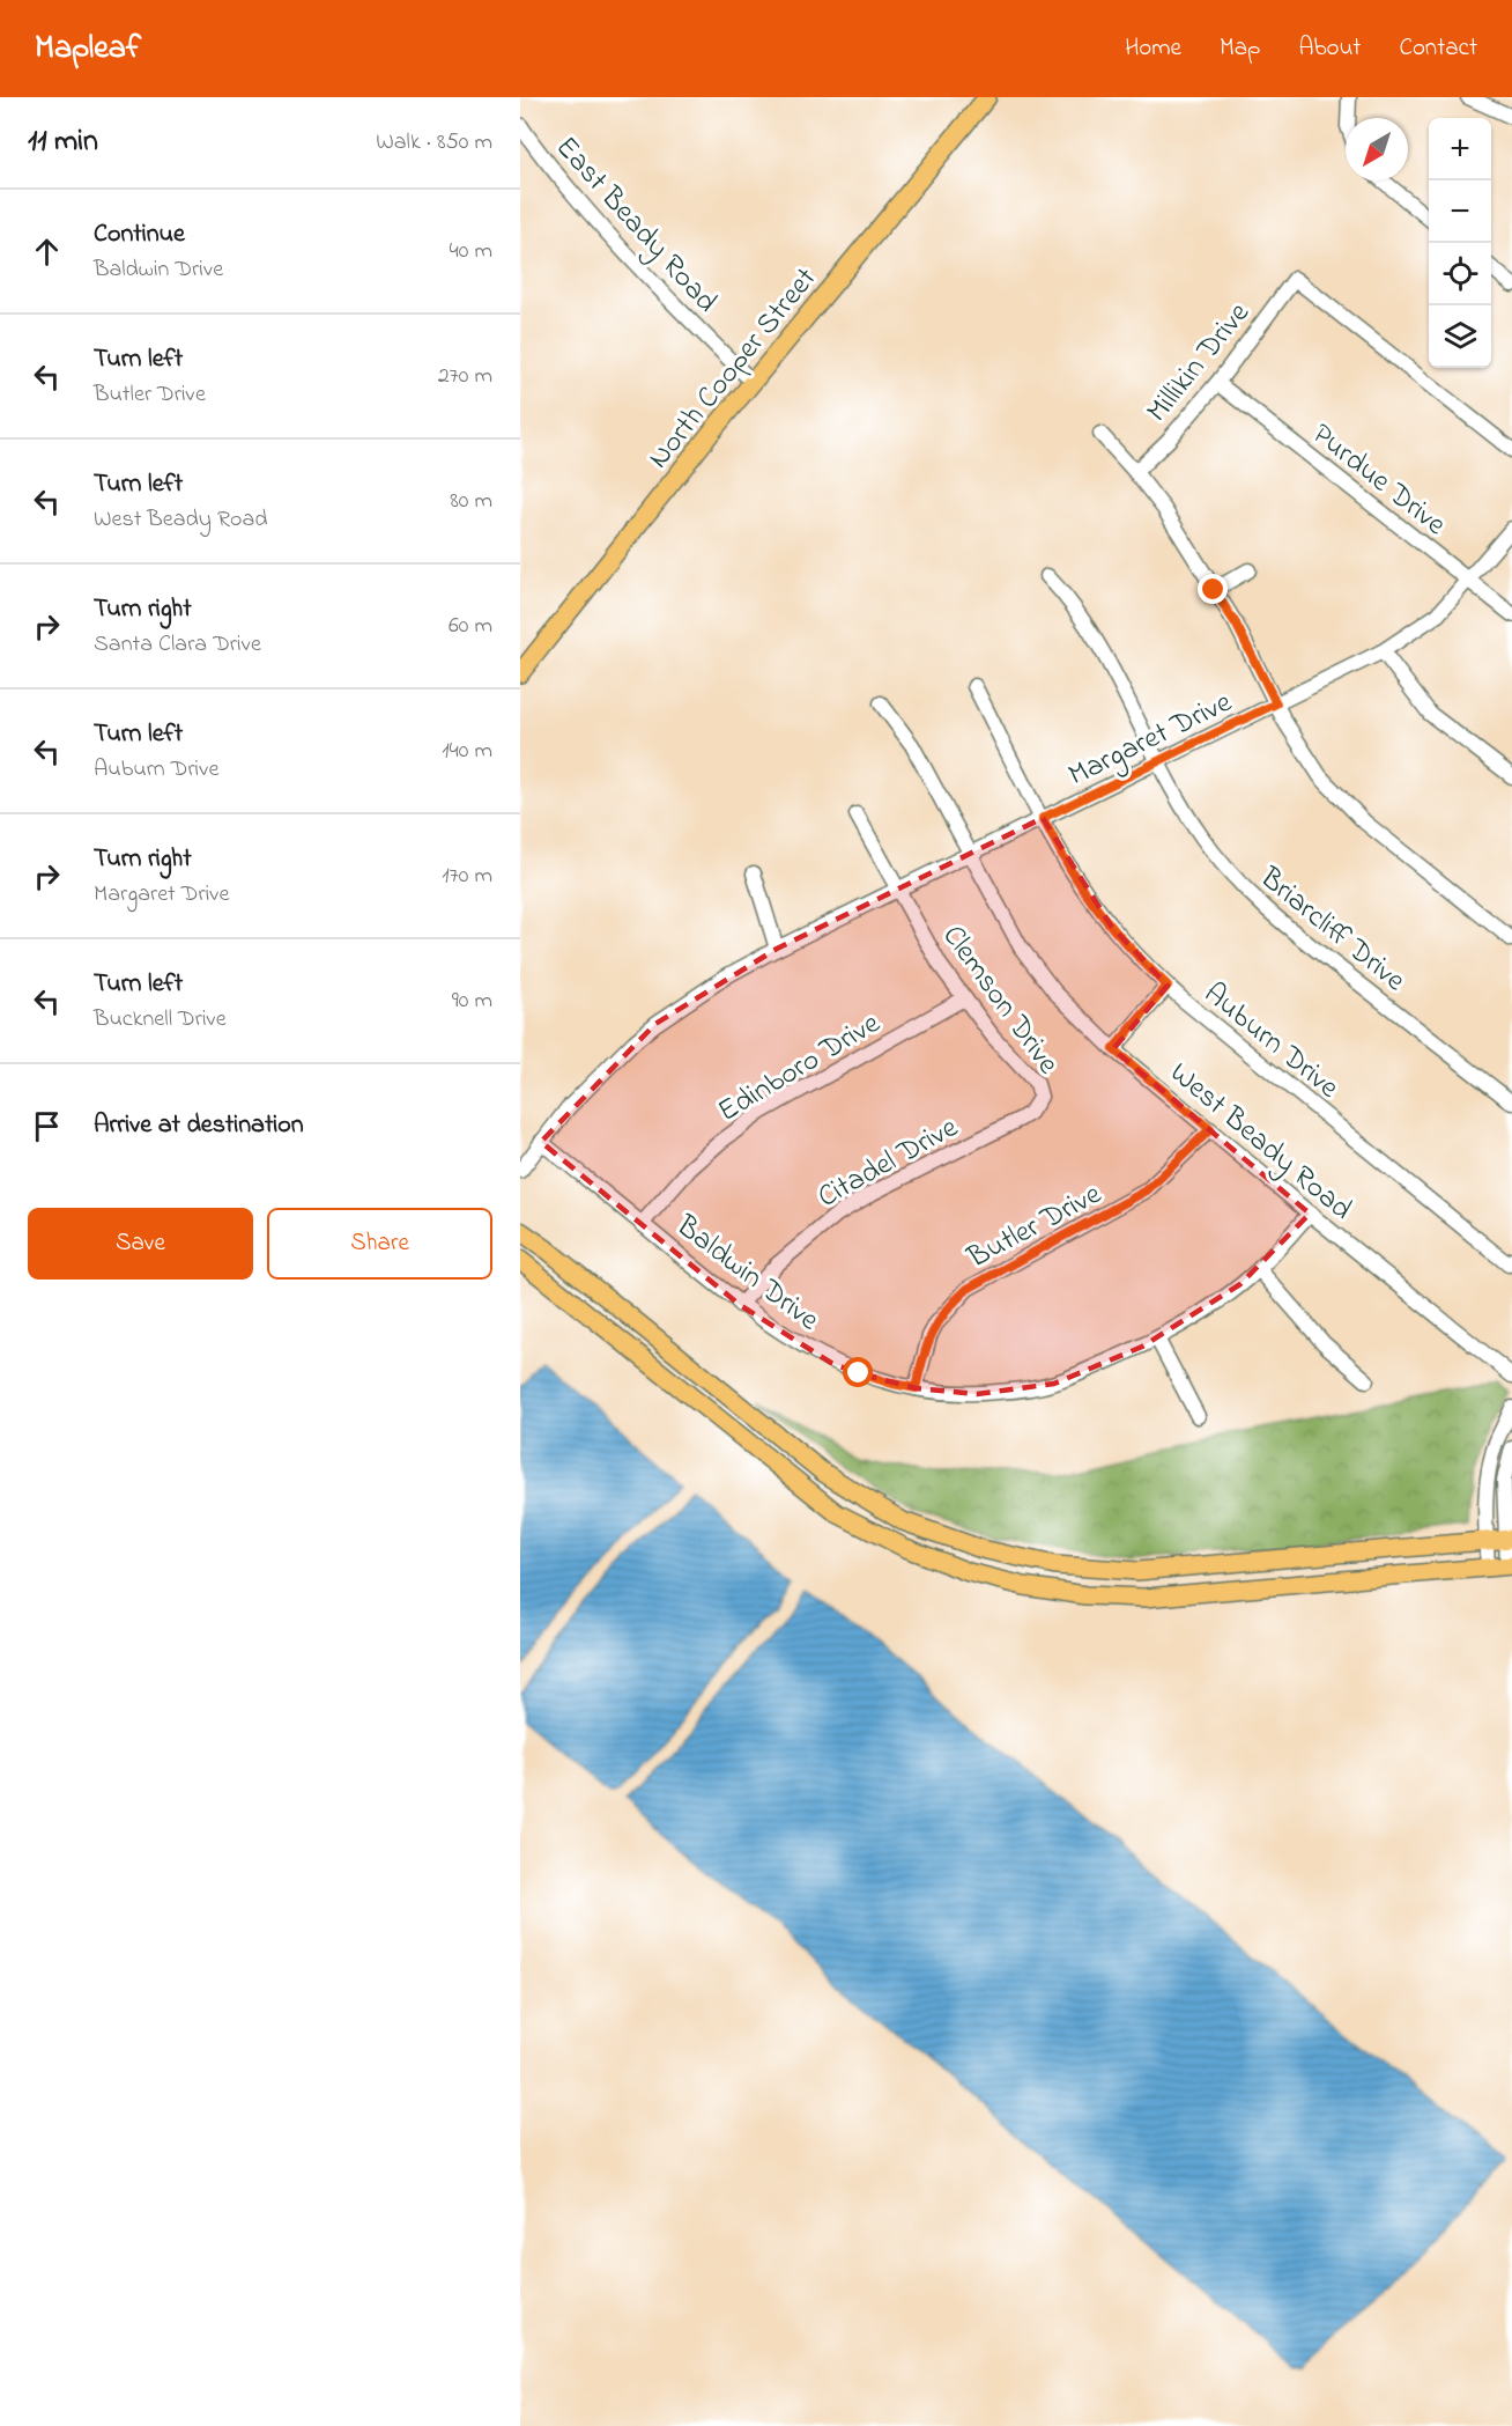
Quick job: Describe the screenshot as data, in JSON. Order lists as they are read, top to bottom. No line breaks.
{"streets":{"main road":["North Cooper Street"],"street":["East Beady Road","Millikin Drive","Purdue Drive","Margaret Drive","Briarcliff Drive","Clemson Drive","Auburn Drive","Edinboro Drive","West Beady Road","Citadel Drive","Butler Drive","Baldwin Drive"]},"crossings":[["East Beady Road","North Cooper Street"],["Millikin Drive","Purdue Drive"],["Purdue Drive","Margaret Drive"],["Margaret Drive","Briarcliff Drive"],["Margaret Drive","Clemson Drive"],["Margaret Drive","Auburn Drive"],["Margaret Drive","West Beady Road"],["Margaret Drive","Baldwin Drive"],["Clemson Drive","Edinboro Drive"],["Clemson Drive","Citadel Drive"],["Edinboro Drive","Baldwin Drive"],["West Beady Road","Butler Drive"],["West Beady Road","Baldwin Drive"],["Citadel Drive","Baldwin Drive"],["Butler Drive","Baldwin Drive"]],"north":"bottom left","page":{"header":"Mapleaf","nav":["Home","Map","About","Contact"],"heading":["11 min","Walk · 850 m"],"map_buttons":["+","−"],"list":[["Continue","Baldwin Drive","40 m"],["Turn left","Butler Drive","270 m"],["Turn left","West Beady Road","80 m"],["Turn right","Santa Clara Drive","60 m"],["Turn left","Auburn Drive","140 m"],["Turn right","Margaret Drive","170 m"],["Turn left","Bucknell Drive","90 m"],"Arrive at destination"],"buttons":["Save","Share"]}}
